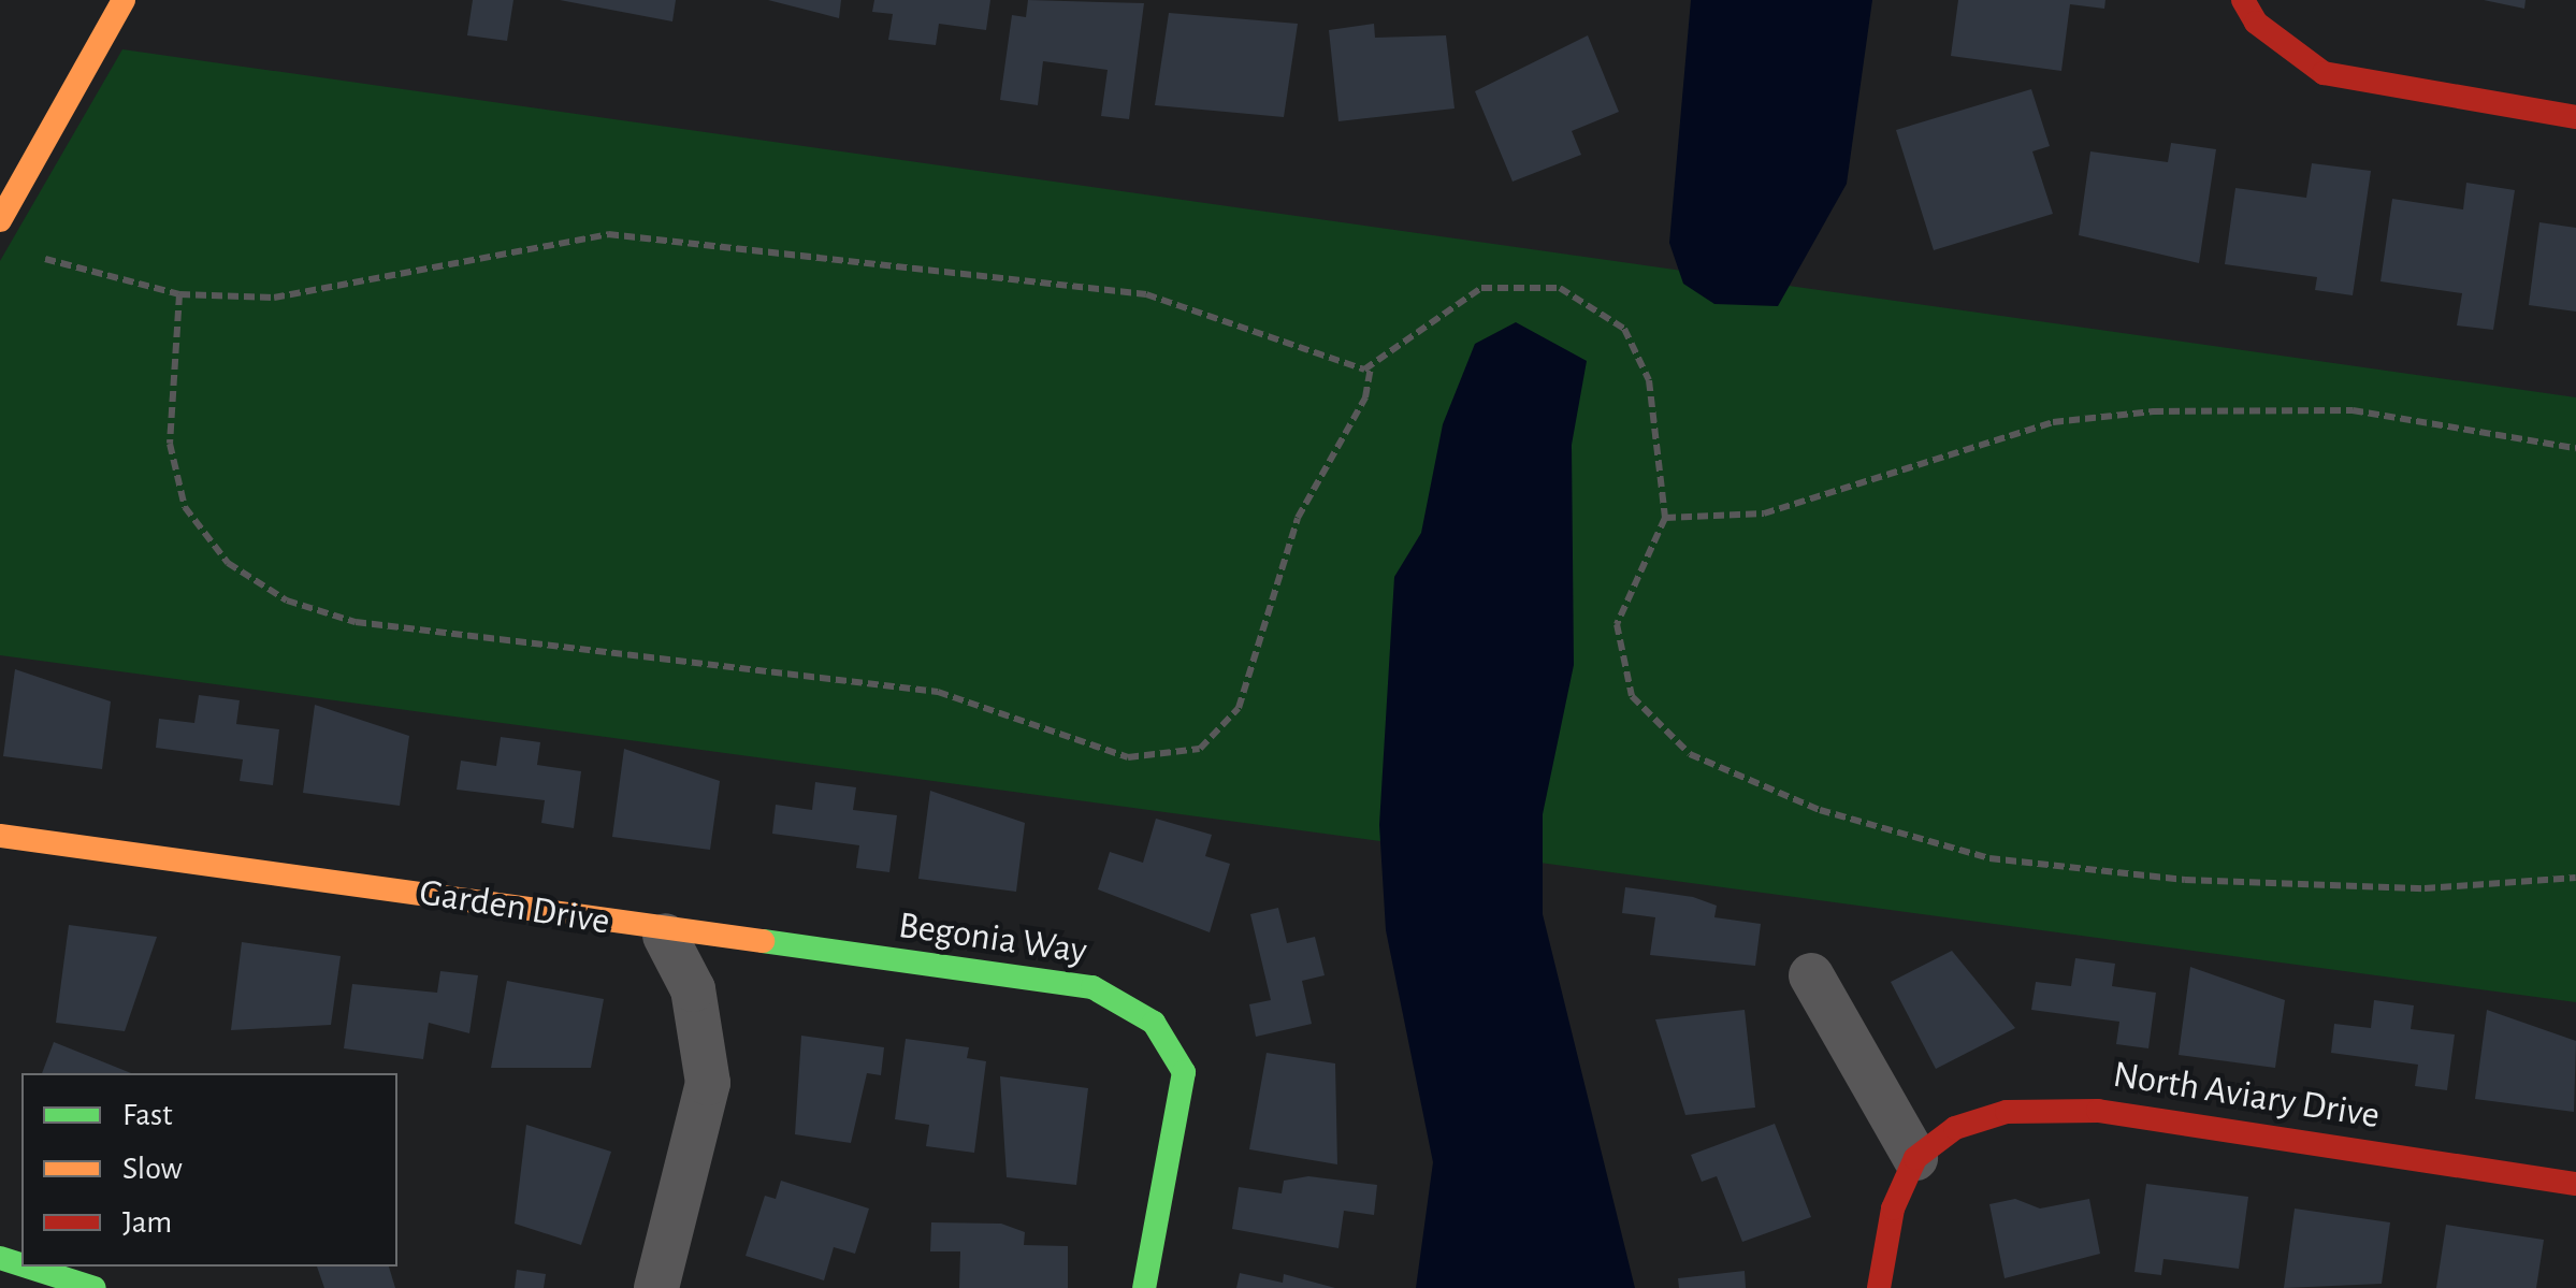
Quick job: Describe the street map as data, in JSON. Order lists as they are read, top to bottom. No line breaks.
{"streets":{"street":["Garden Drive","Begonia Way","North Aviary Drive"]},"crossings":[["Garden Drive","Begonia Way"]],"legend":["Fast","Slow","Jam"]}
